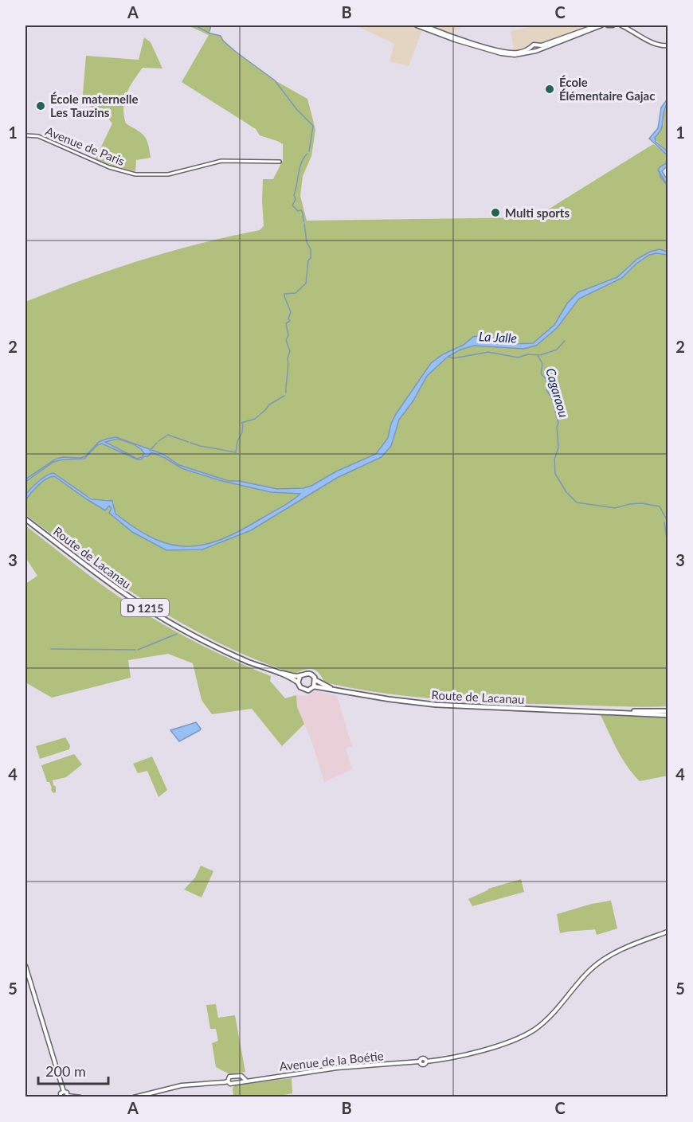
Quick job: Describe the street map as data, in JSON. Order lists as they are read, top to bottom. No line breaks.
{"streets":{"main road":["Route de Lacanau","D 1215","Avenue de la Boétie"],"street":["Avenue de Paris"]},"crossings":[["Route de Lacanau","D 1215"]],"water":["La Jalle","Cagaraou"],"places":["École Élémentaire Gajac","École maternelle Les Tauzins","Multi sports"],"scale_bar":"200 m","grid":{"columns":["A","B","C"],"rows":["1","2","3","4","5"]}}
